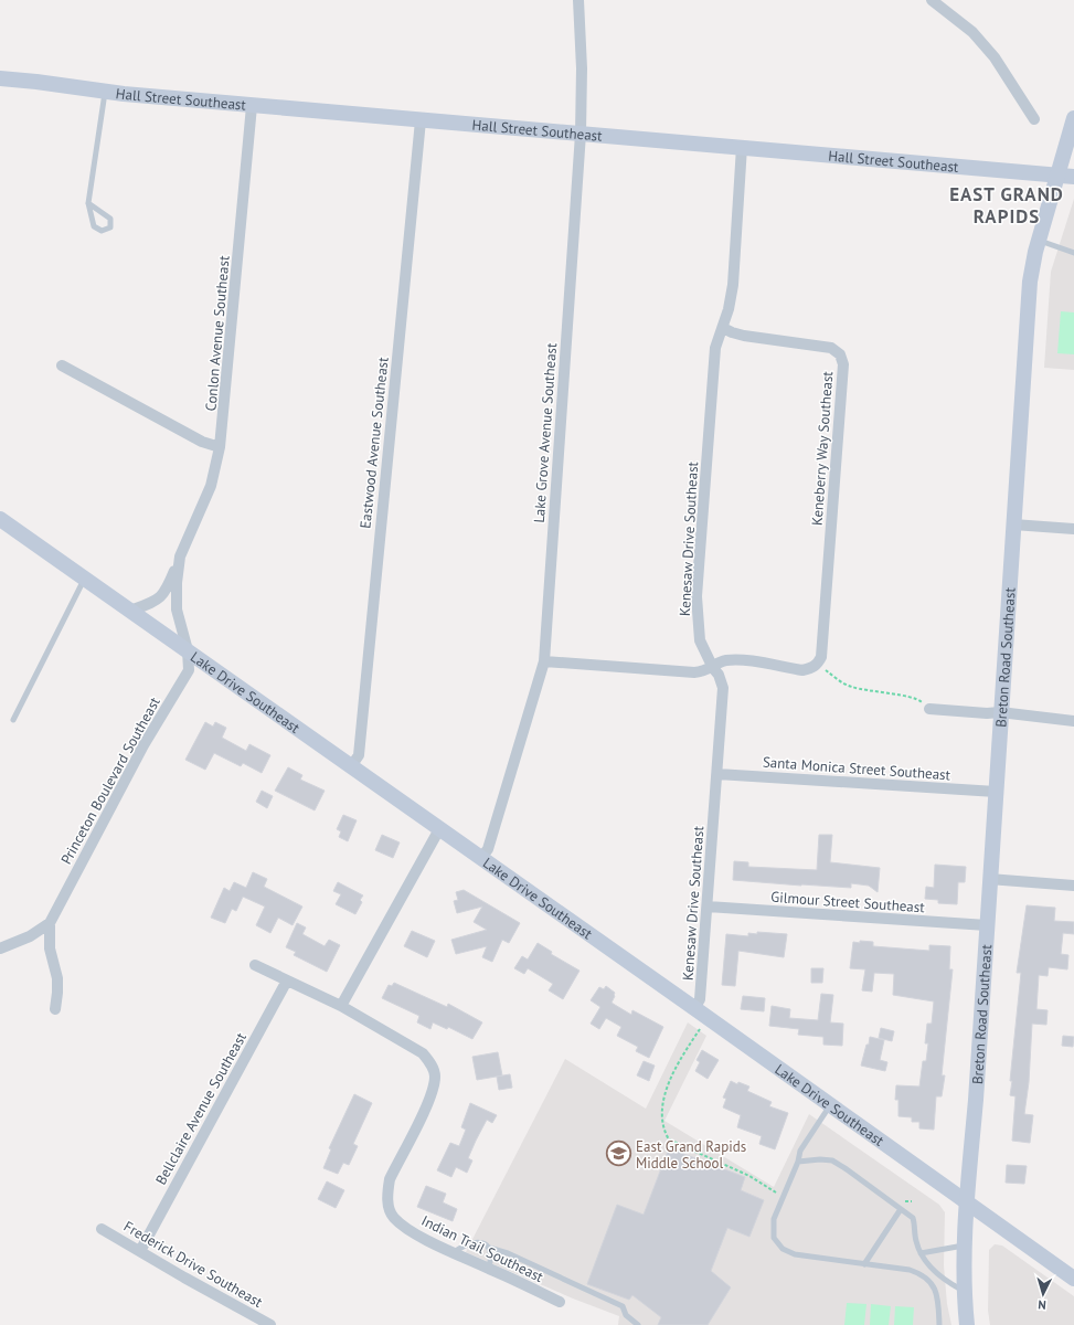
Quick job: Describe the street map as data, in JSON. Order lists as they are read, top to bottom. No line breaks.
{"streets":{"main road":["Hall Street Southeast","Breton Road Southeast","Lake Drive Southeast"],"street":["Conlon Avenue Southeast","Lake Grove Avenue Southeast","Eastwood Avenue Southeast","Keneberry Way Southeast","Kenesaw Drive Southeast","Santa Monica Street Southeast","Princeton Boulevard Southeast","Gilmour Street Southeast","Bellclaire Avenue Southeast","Indian Trail Southeast","Frederick Drive Southeast"]},"crossings":[["Hall Street Southeast","Conlon Avenue Southeast"],["Hall Street Southeast","Lake Grove Avenue Southeast"],["Hall Street Southeast","Eastwood Avenue Southeast"],["Hall Street Southeast","Kenesaw Drive Southeast"],["Hall Street Southeast","Breton Road Southeast"],["Conlon Avenue Southeast","Lake Drive Southeast"],["Conlon Avenue Southeast","Princeton Boulevard Southeast"],["Lake Grove Avenue Southeast","Lake Drive Southeast"],["Eastwood Avenue Southeast","Lake Drive Southeast"],["Keneberry Way Southeast","Kenesaw Drive Southeast"],["Kenesaw Drive Southeast","Lake Drive Southeast"],["Kenesaw Drive Southeast","Santa Monica Street Southeast"],["Kenesaw Drive Southeast","Gilmour Street Southeast"],["Breton Road Southeast","Lake Drive Southeast"],["Breton Road Southeast","Santa Monica Street Southeast"],["Breton Road Southeast","Gilmour Street Southeast"],["Lake Drive Southeast","Princeton Boulevard Southeast"],["Bellclaire Avenue Southeast","Indian Trail Southeast"],["Bellclaire Avenue Southeast","Frederick Drive Southeast"]],"districts":["EAST GRAND RAPIDS"],"places":{"school or university":["East Grand Rapids Middle School"]},"north":"bottom"}
